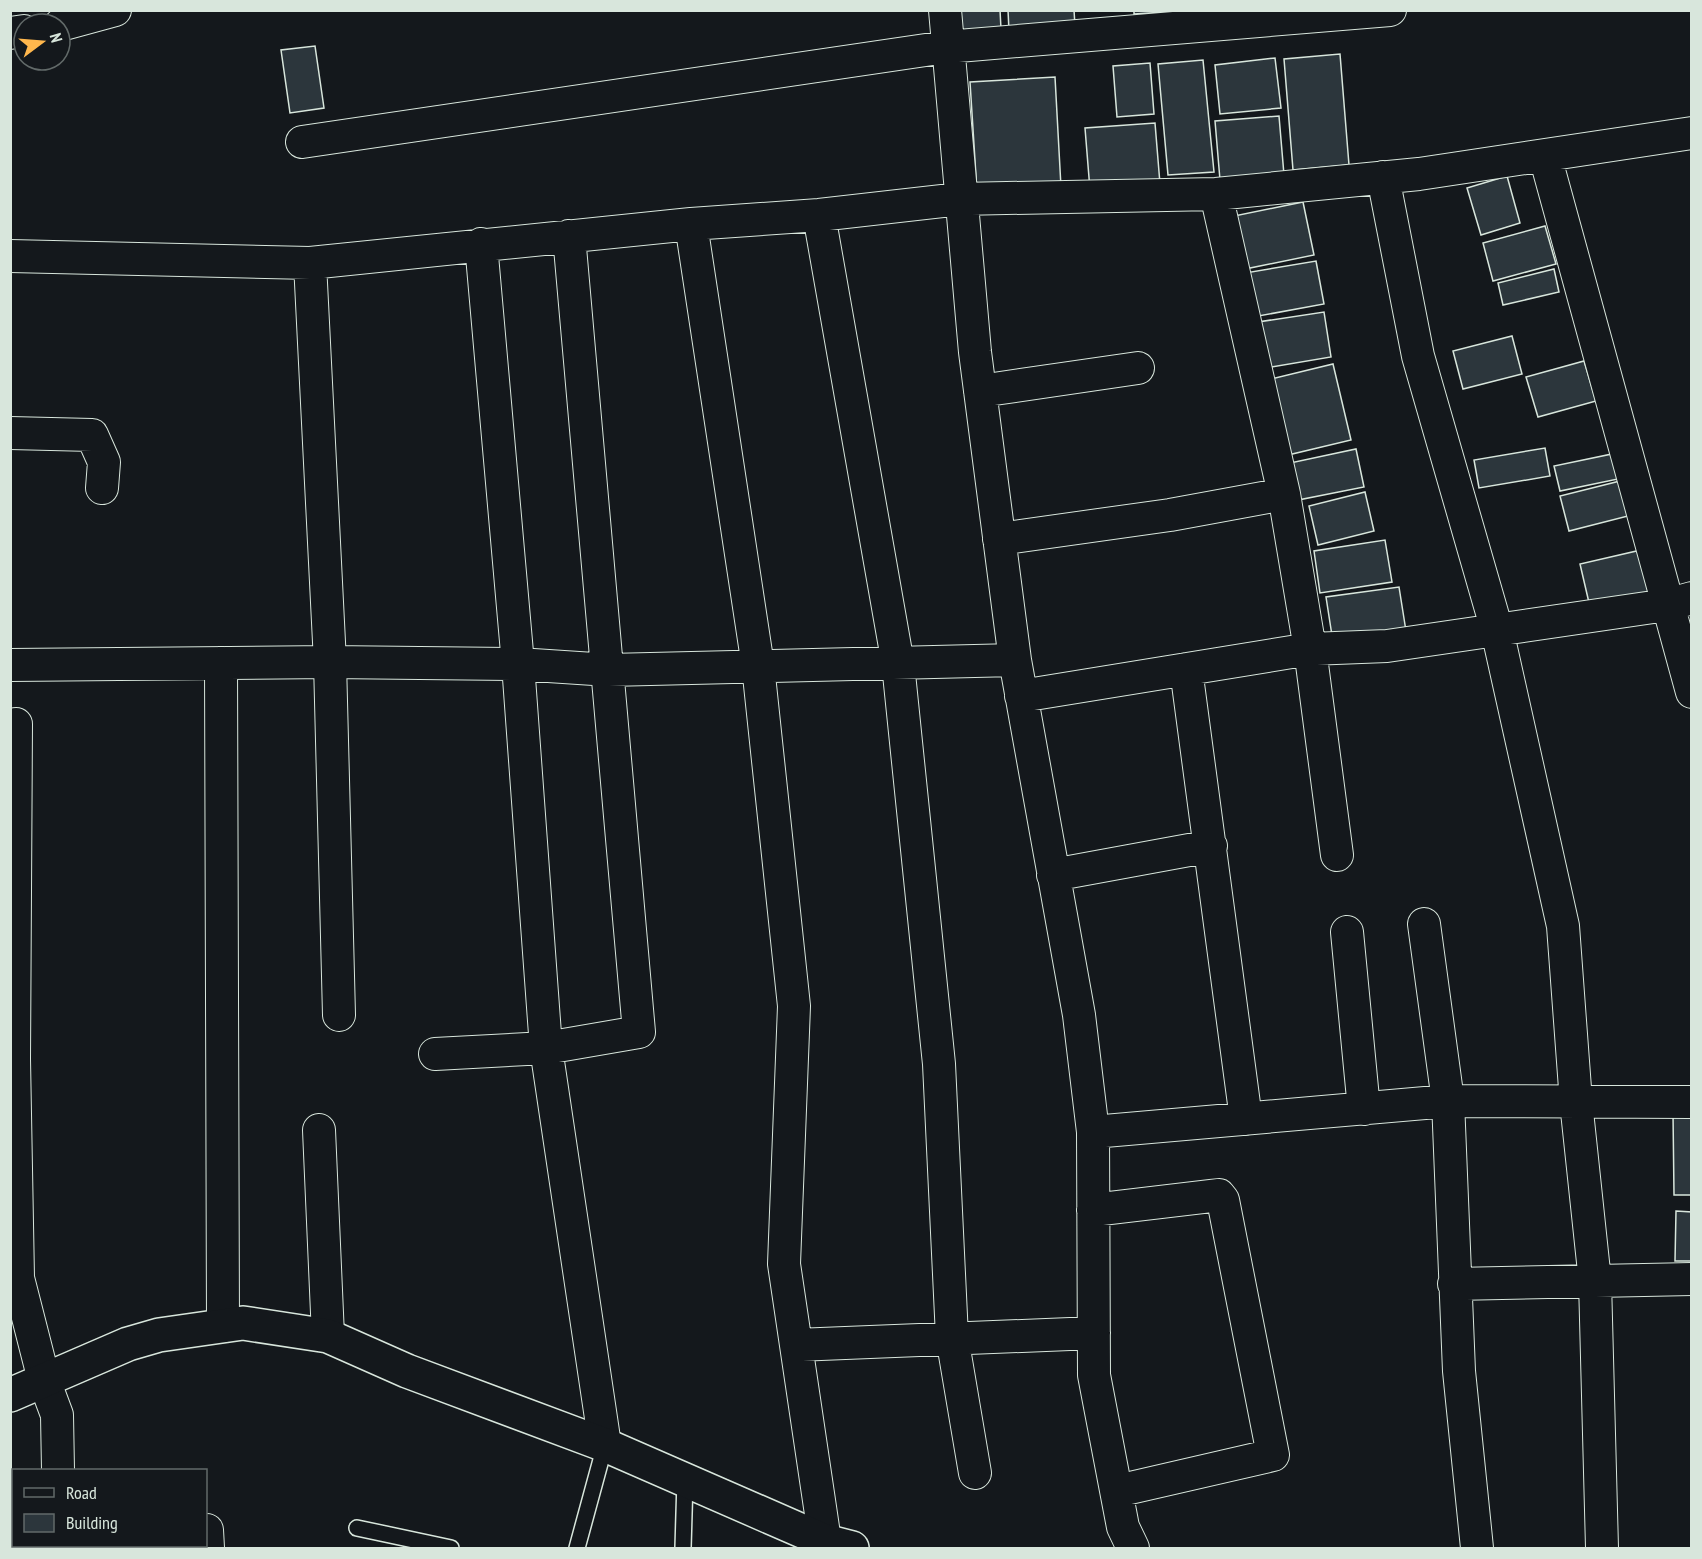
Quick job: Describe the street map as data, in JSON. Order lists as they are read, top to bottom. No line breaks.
{"legend":["Road","Building"],"north":"right"}
